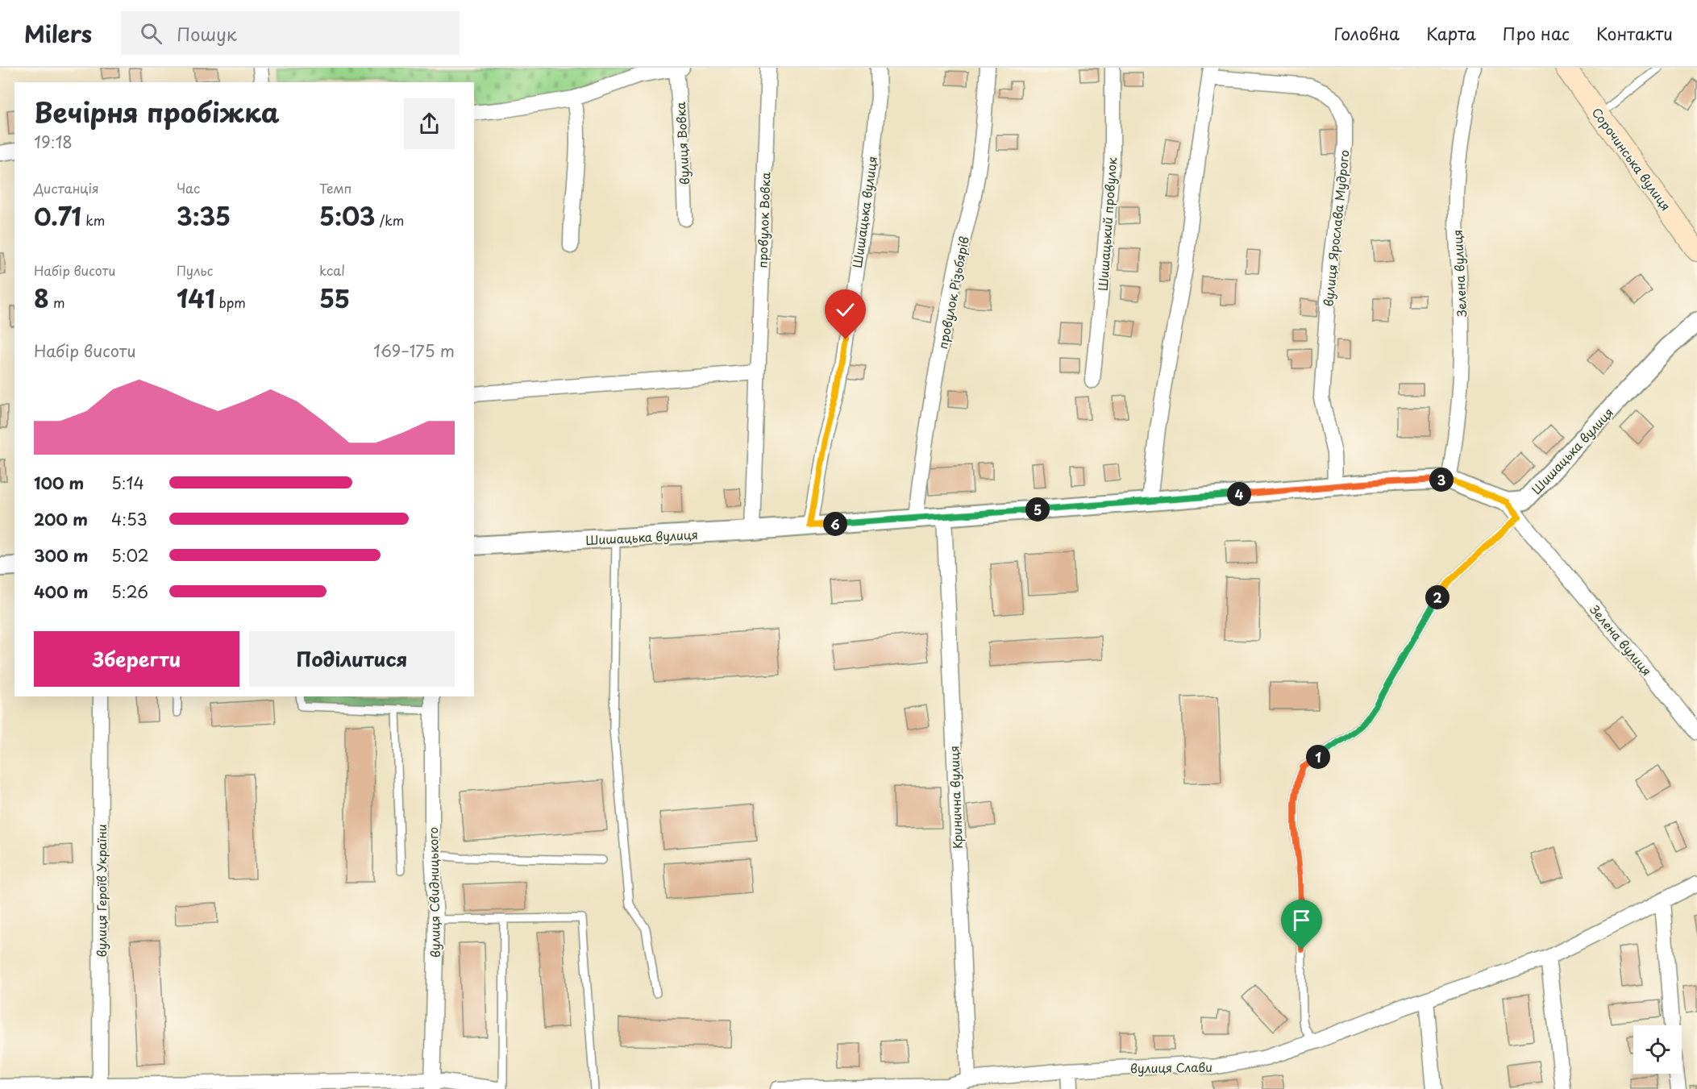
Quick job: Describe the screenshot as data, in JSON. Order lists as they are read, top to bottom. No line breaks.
{"streets":{"main road":["Сорочинська вулиця"],"street":["вулиця Вовка","Шишацька вулиця","провулок Вовка","Шишацький провулок","вулиця Ярослава Мудрого","Зелена вулиця","провулок Різьбярів","Кринична вулиця","вулиця Героїв України","вулиця Свидницького","вулиця Слави"]},"crossings":[["Шишацька вулиця","провулок Вовка"],["Шишацька вулиця","вулиця Ярослава Мудрого"],["Шишацька вулиця","Зелена вулиця"],["Шишацька вулиця","провулок Різьбярів"],["Шишацька вулиця","Кринична вулиця"],["Кринична вулиця","вулиця Слави"]],"page":{"header":"Milers","search":"Пошук","nav":["Головна","Карта","Про нас","Контакти"],"heading":["Вечірня пробіжка","19:18"],"stats":[["Дистанція","0.71 km"],["Час","3:35"],["Темп","5:03 /km"],["Набір висоти","8 m"],["Пульс","141 bpm"],["kcal","55"]],"chart":["Набір висоти","169–175 m"],"list":[{"name":"100 m","note":"5:14"},{"name":"200 m","note":"4:53"},{"name":"300 m","note":"5:02"},{"name":"400 m","note":"5:26"}],"pins":["3","4","5","6","2","1"],"buttons":["Зберегти","Поділитися"]}}
